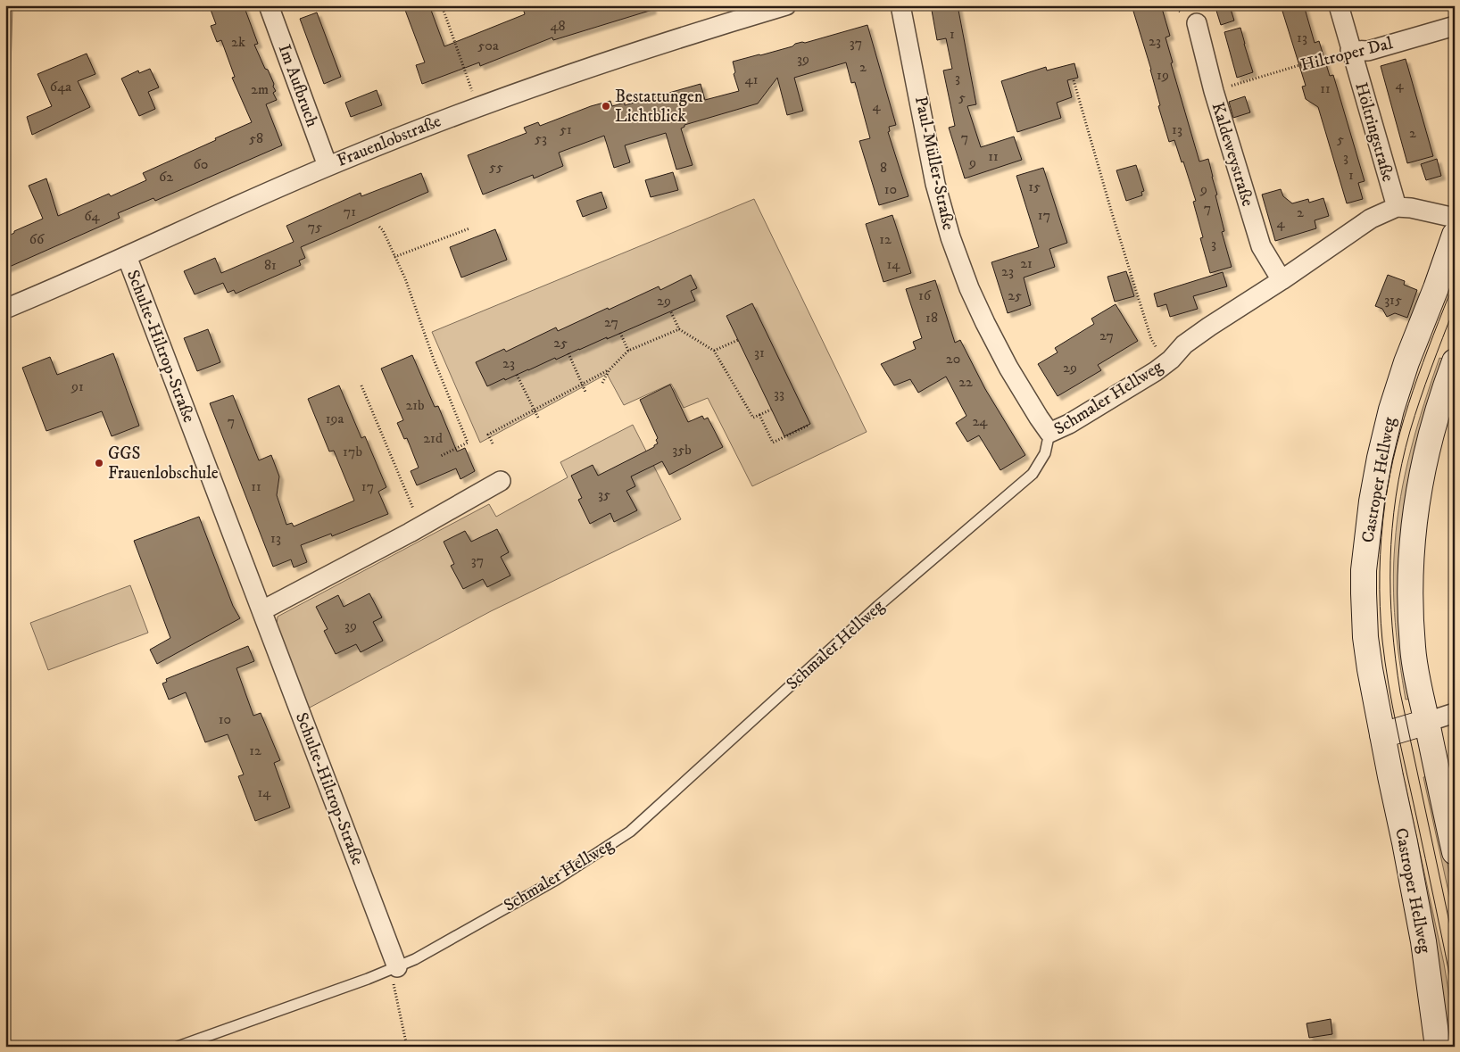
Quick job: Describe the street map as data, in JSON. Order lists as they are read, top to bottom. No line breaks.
{"streets":{"main road":["Castroper Hellweg"],"street":["Hiltroper Dal","Im Aufbruch","Höltringstraße","Frauenlobstraße","Kaldeweystraße","Paul-Müller-Straße","Schulte-Hiltrop-Straße","Schmaler Hellweg"]},"crossings":[["Hiltroper Dal","Höltringstraße"],["Hiltroper Dal","Kaldeweystraße"],["Im Aufbruch","Frauenlobstraße"],["Höltringstraße","Schmaler Hellweg"],["Frauenlobstraße","Schulte-Hiltrop-Straße"],["Kaldeweystraße","Schmaler Hellweg"],["Paul-Müller-Straße","Schmaler Hellweg"],["Schulte-Hiltrop-Straße","Schmaler Hellweg"]],"places":["Bestattungen Lichtblick","GGS Frauenlobschule"],"house_numbers":["48","1","13","23","2k","37","50a","39","2","19","3","41","4","64a","11","2m","5","4","51","13","2","7","58","53","5","11","3","9","60","55","8","1","62","15","10","9","7","71","2","17","64","4","75","66","12","3","21","14","81","23","16","25","315","29","18","27","27","25","31","20","23","29","22","91","33","21b","19a","7","24","21d","35b","17b","11","17","35","13","37","39","10","12","14"]}
